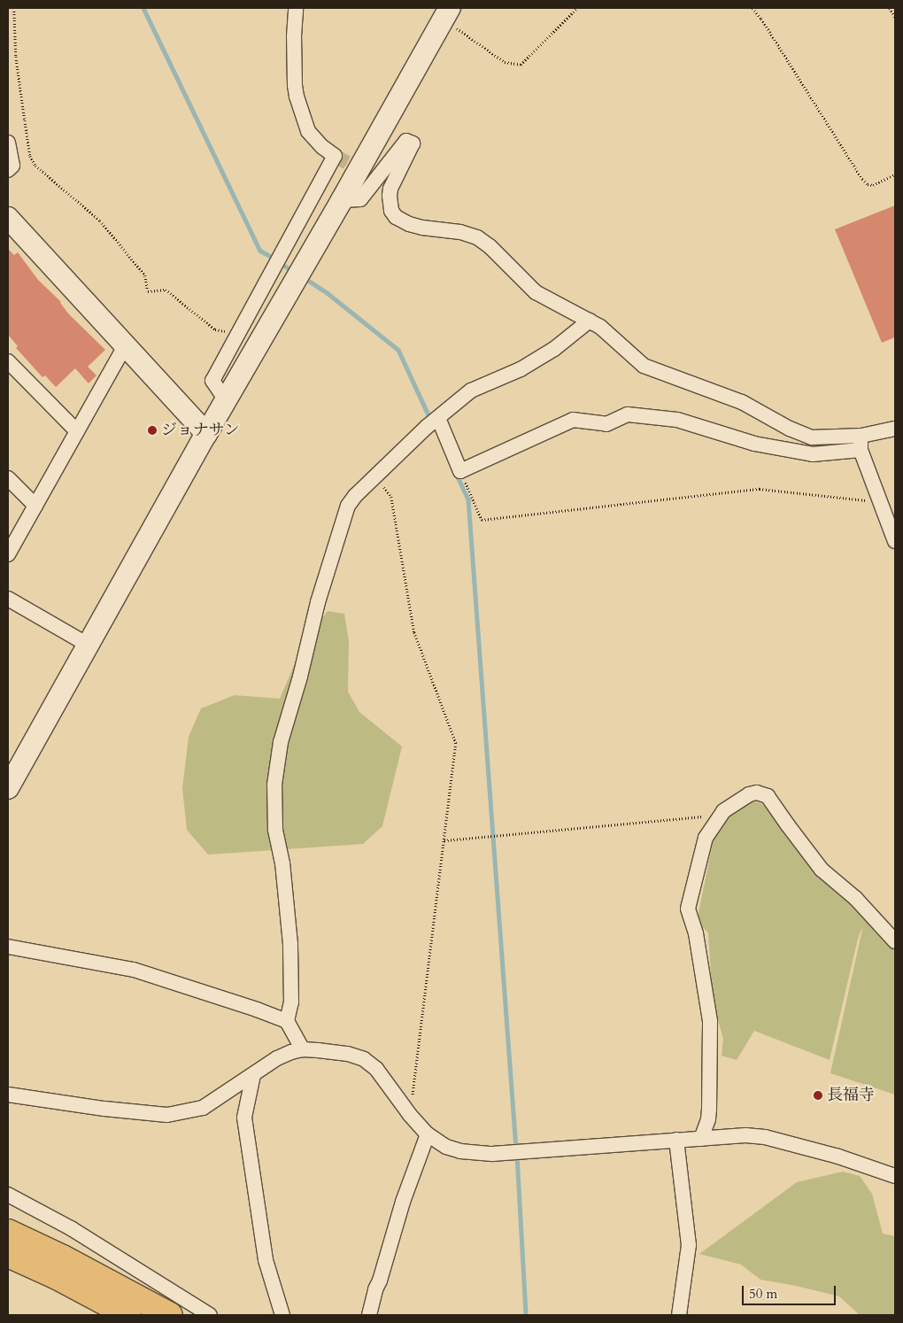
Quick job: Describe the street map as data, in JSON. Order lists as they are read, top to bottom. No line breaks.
{"places":["ジョナサン","長福寺"],"scale_bar":"50 m"}
